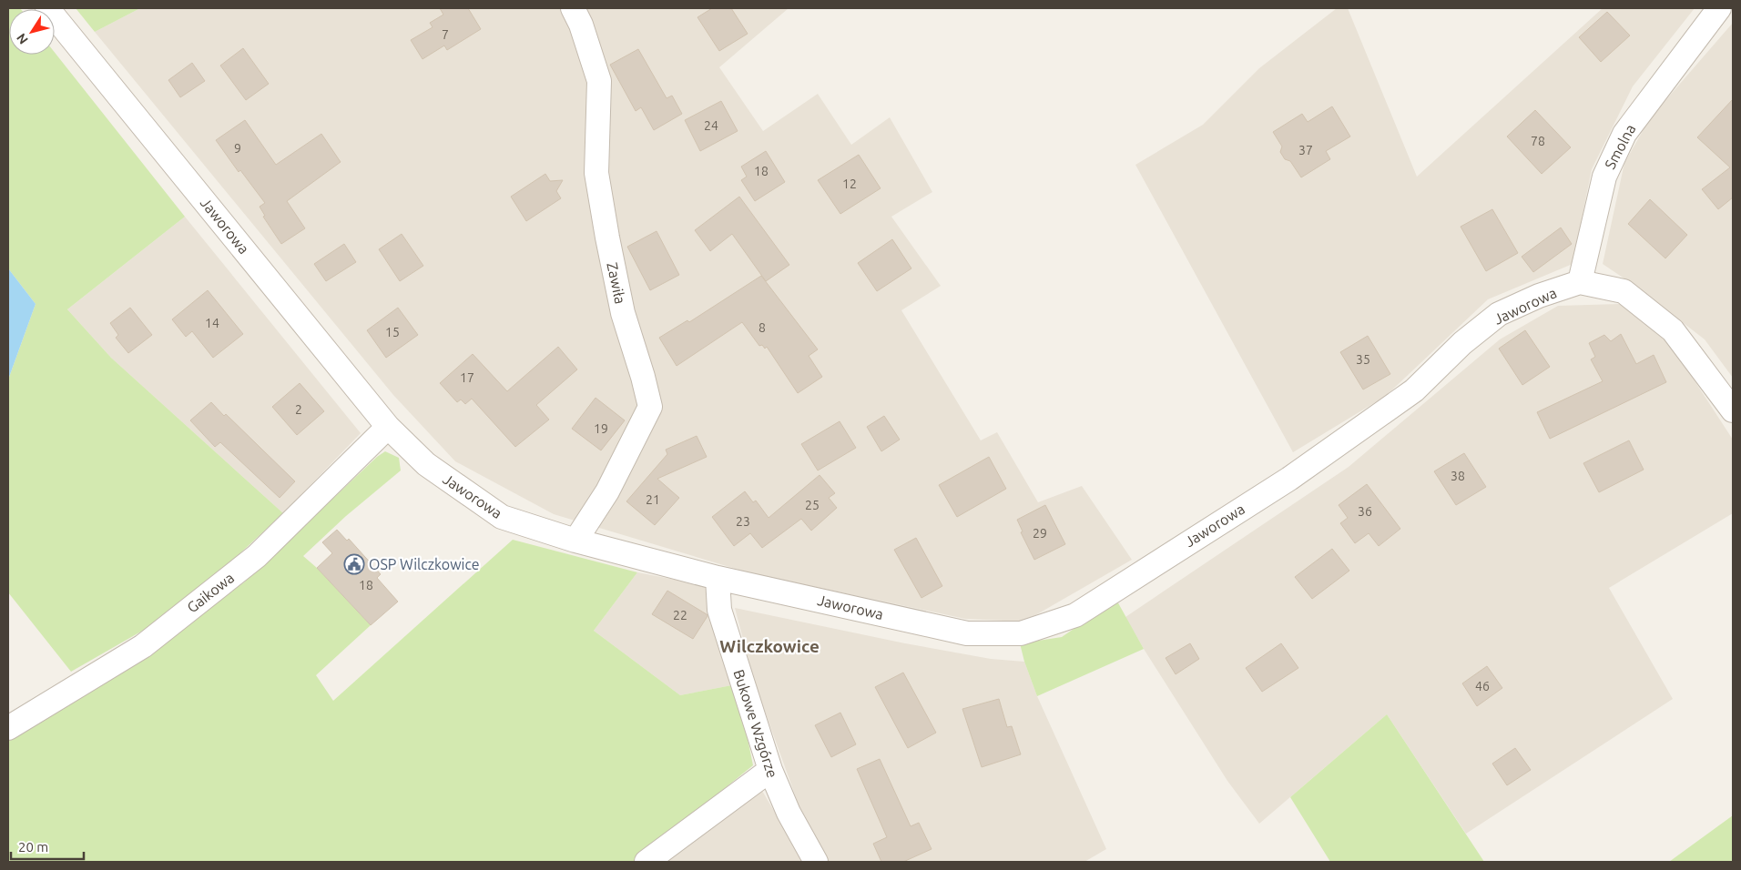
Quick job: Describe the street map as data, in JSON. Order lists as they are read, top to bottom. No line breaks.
{"streets":{"street":["Smolna","Jaworowa","Zawiła","Gaikowa","Bukowe Wzgórze"]},"crossings":[["Smolna","Jaworowa"],["Jaworowa","Zawiła"],["Jaworowa","Gaikowa"],["Jaworowa","Bukowe Wzgórze"]],"districts":["Wilczkowice"],"places":{"public building":["OSP Wilczkowice"]},"house_numbers":["7","24","78","9","37","18","12","14","8","15","35","17","2","19","38","21","25","36","23","29","18","22","46"],"scale_bar":"20 m","north":"bottom left"}
